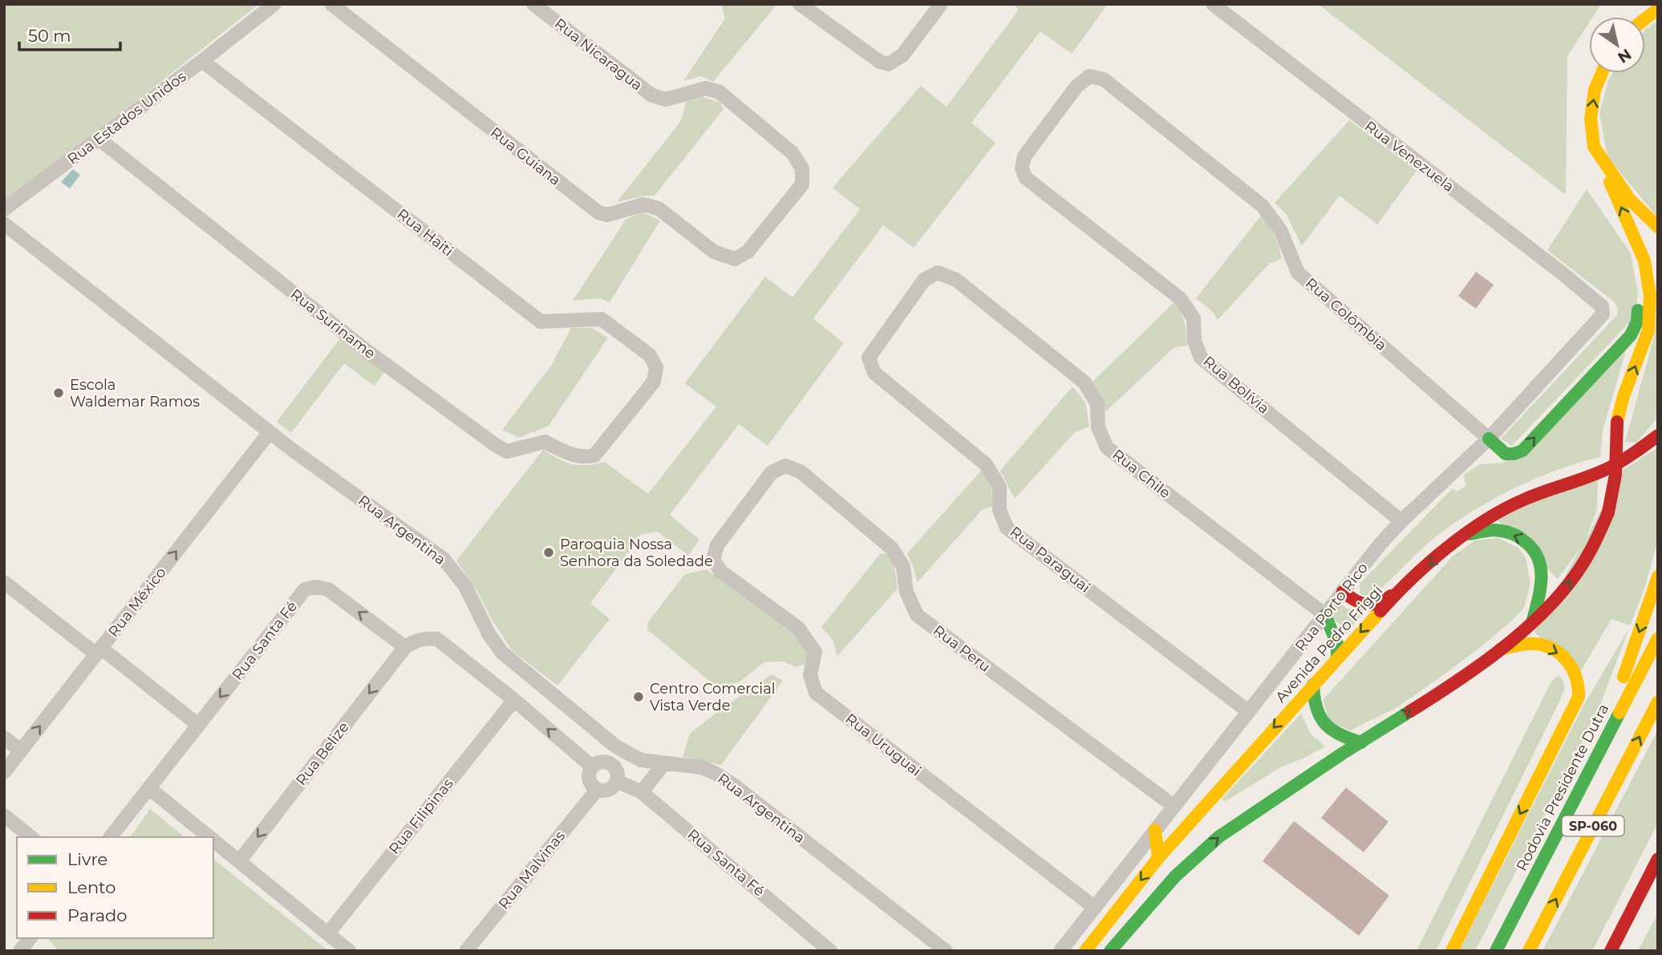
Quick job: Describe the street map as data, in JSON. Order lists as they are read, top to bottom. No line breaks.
{"streets":{"main road":["Avenida Pedro Friggi","Rodovia Presidente Dutra","SP-060"],"street":["Rua Nicaragua","Rua Estados Unidos","Rua Guiana","Rua Venezuela","Rua Haiti","Rua Colômbia","Rua Suriname","Rua Bolívia","Rua Chile","Rua Argentina","Rua Paraguai","Rua México","Rua Porto Rico","Rua Santa Fé","Rua Peru","Rua Uruguai","Rua Belize","Rua Filipinas","Rua Malvinas"]},"crossings":[["Rua Nicaragua","Rua Guiana"],["Rua Estados Unidos","Rua Haiti"],["Rua Estados Unidos","Rua Suriname"],["Rua Venezuela","Rua Porto Rico"],["Rua Haiti","Rua Suriname"],["Rua Colômbia","Rua Bolívia"],["Rua Colômbia","Rua Porto Rico"],["Rua Bolívia","Rua Porto Rico"],["Rua Chile","Rua Paraguai"],["Rua Chile","Rua Porto Rico"],["Rua Argentina","Rua México"],["Rua Paraguai","Rua Porto Rico"],["Rua Porto Rico","Rua Peru"],["Rua Porto Rico","Rua Uruguai"],["Rua Santa Fé","Rua Belize"],["Rua Santa Fé","Rua Malvinas"],["Rua Peru","Rua Uruguai"]],"one_way":["Rua México","Rua Belize"],"places":["Escola Waldemar Ramos","Paroquia Nossa Senhora da Soledade","Centro Comercial Vista Verde"],"legend":["Livre","Lento","Parado"],"scale_bar":"50 m","north":"bottom right"}
